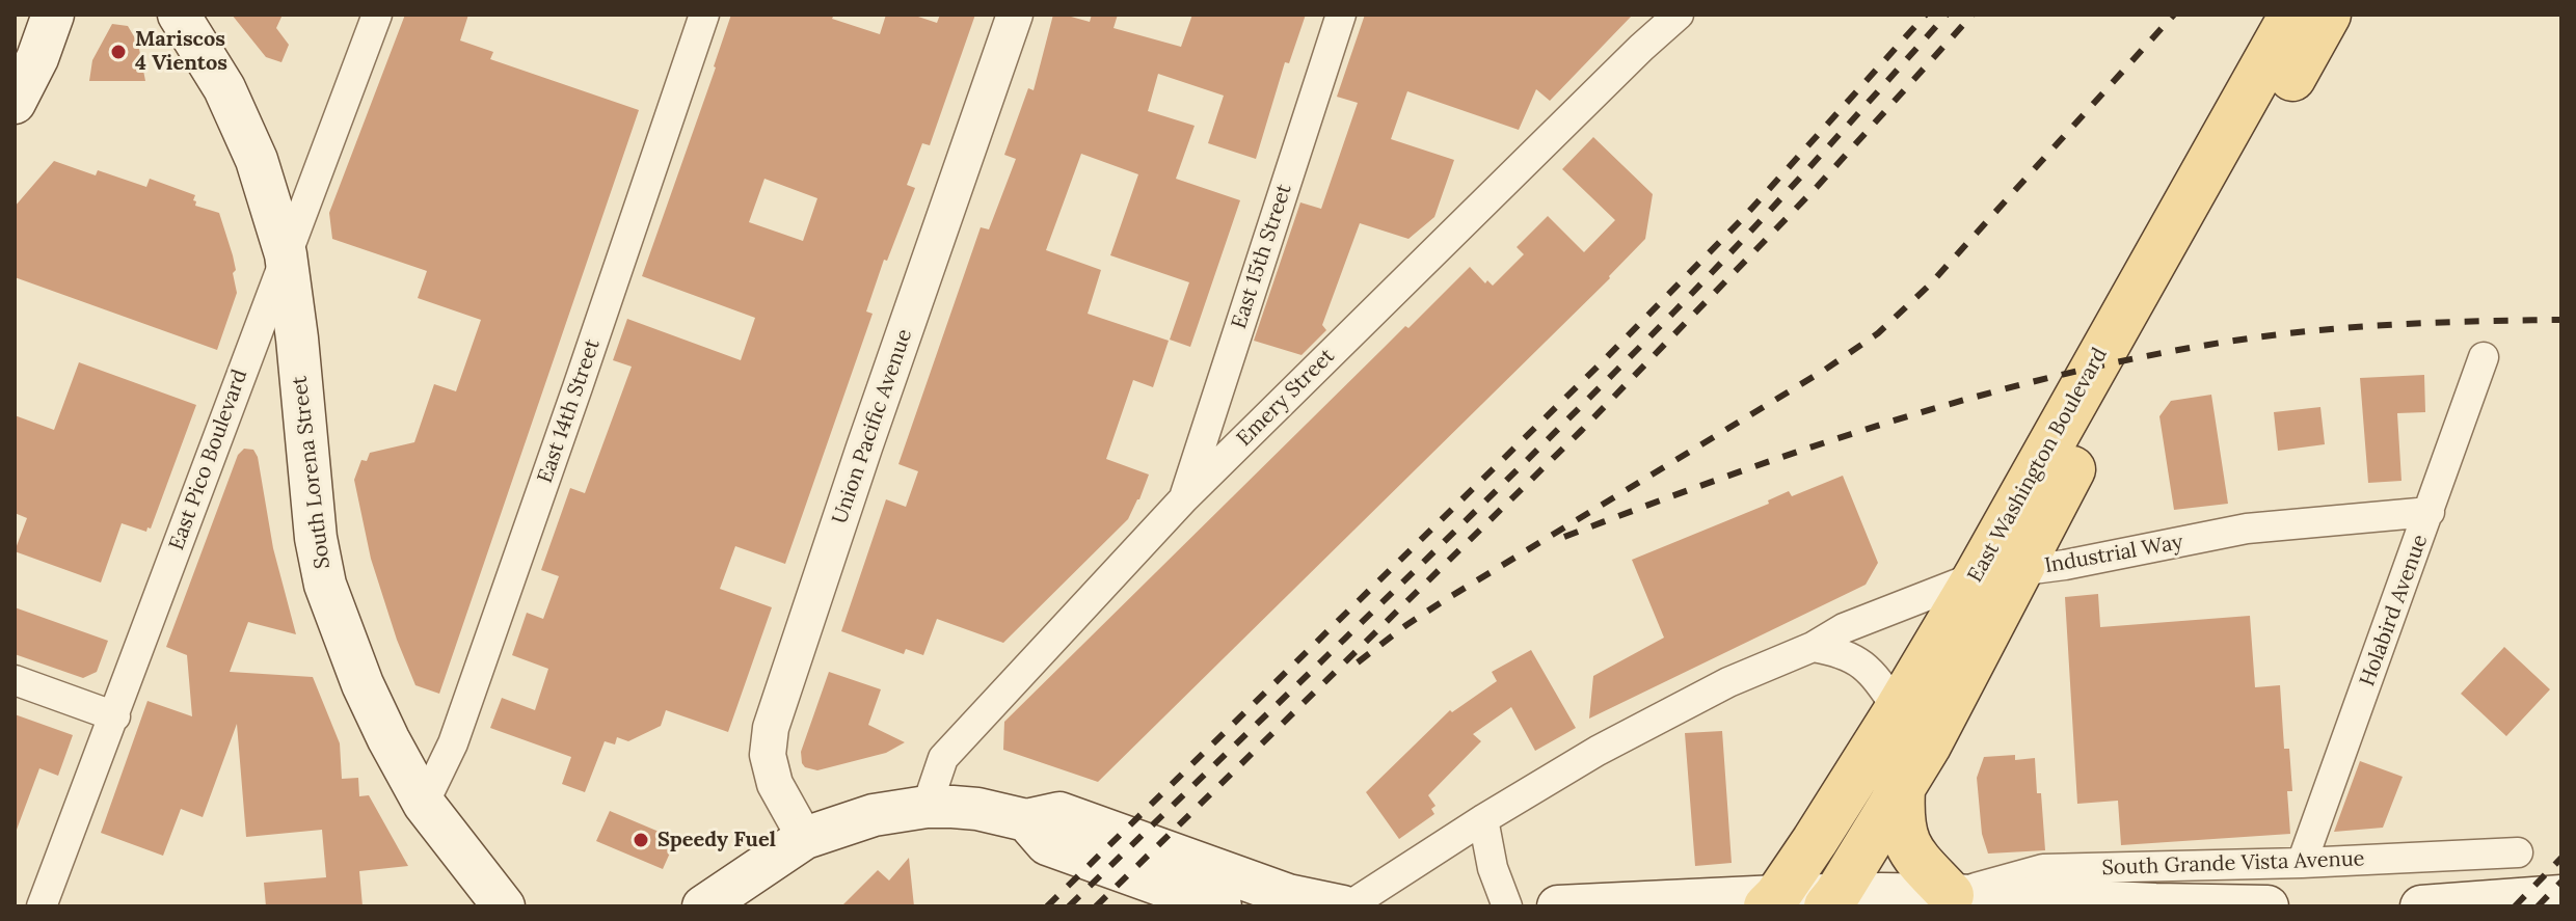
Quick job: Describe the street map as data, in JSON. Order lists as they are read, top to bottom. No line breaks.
{"streets":{"main road":["East Washington Boulevard","South Lorena Street"],"street":["East 15th Street","Emery Street","East 14th Street","Union Pacific Avenue","East Pico Boulevard","Industrial Way","Holabird Avenue","South Grande Vista Avenue"]},"crossings":[["East 15th Street","Emery Street"],["East 14th Street","South Lorena Street"],["East Pico Boulevard","South Lorena Street"],["East Washington Boulevard","Industrial Way"],["Industrial Way","Holabird Avenue"],["Holabird Avenue","South Grande Vista Avenue"]],"places":["Mariscos 4 Vientos","Speedy Fuel"]}
